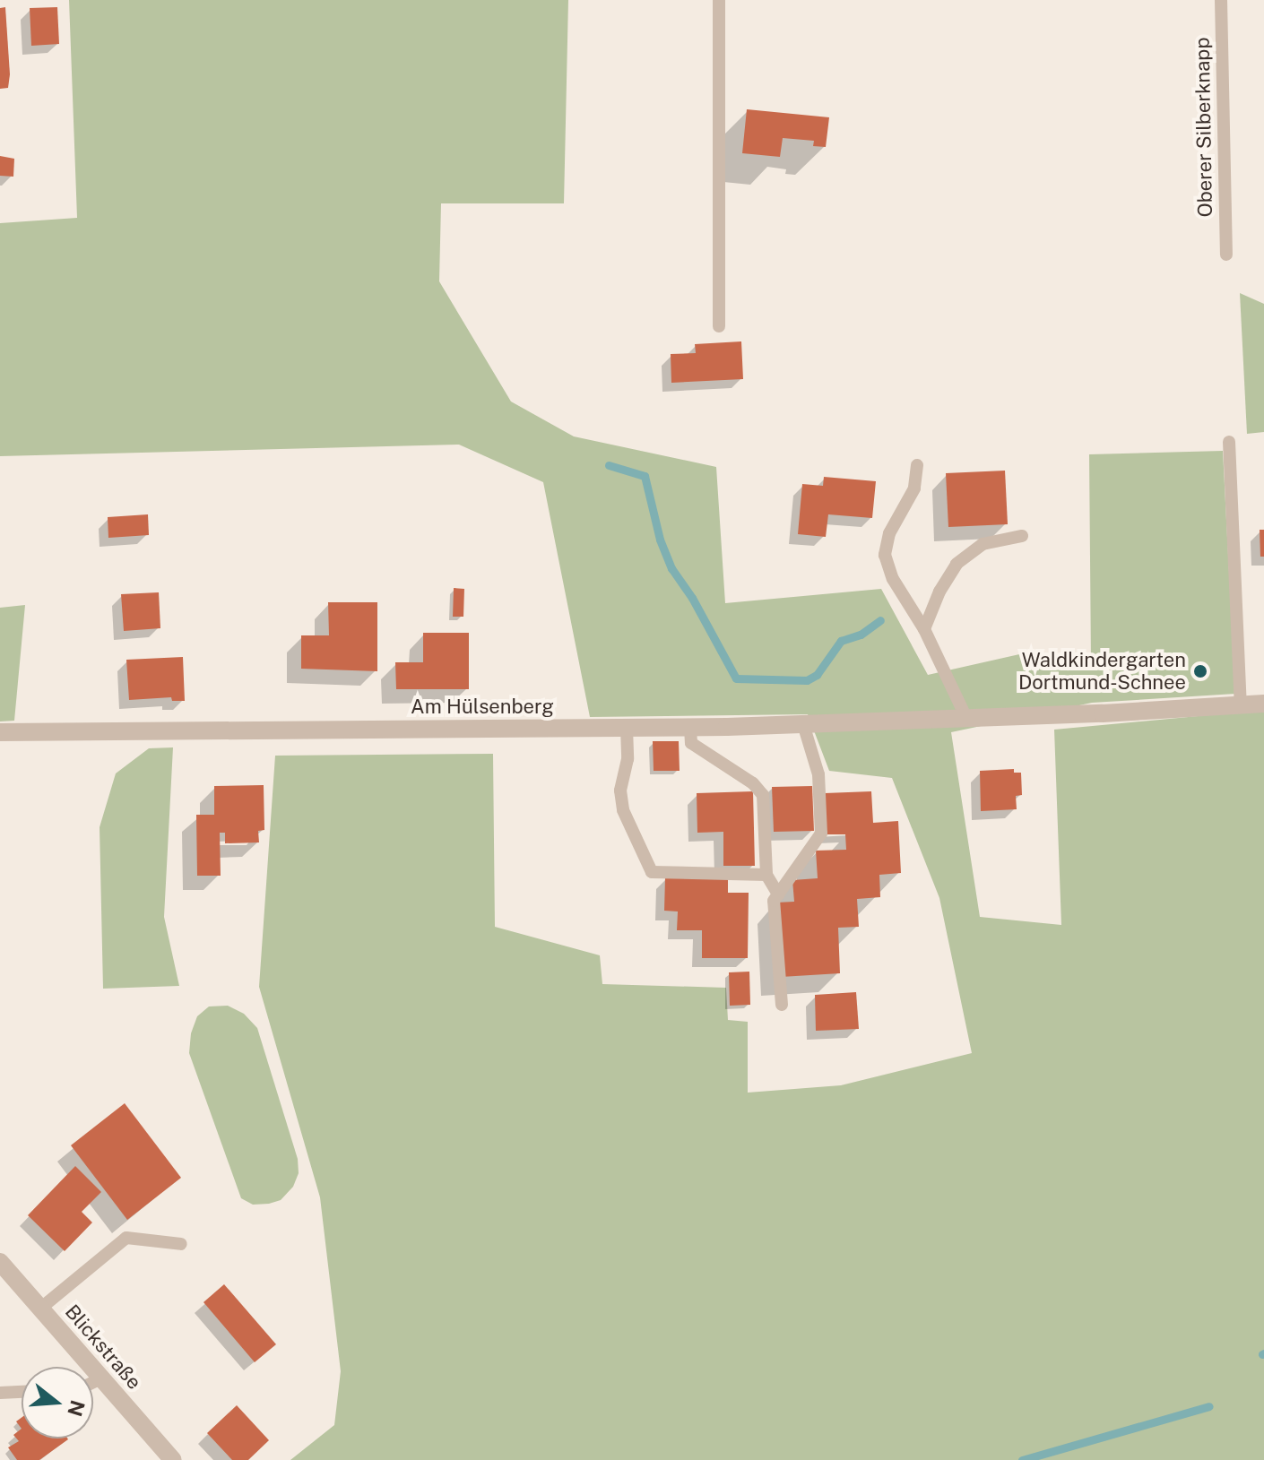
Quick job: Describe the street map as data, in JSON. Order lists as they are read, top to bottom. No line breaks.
{"streets":{"street":["Am Hülsenberg","Blickstraße"],"lane":["Oberer Silberknapp"]},"places":["Waldkindergarten Dortmund-Schnee"],"north":"right"}
